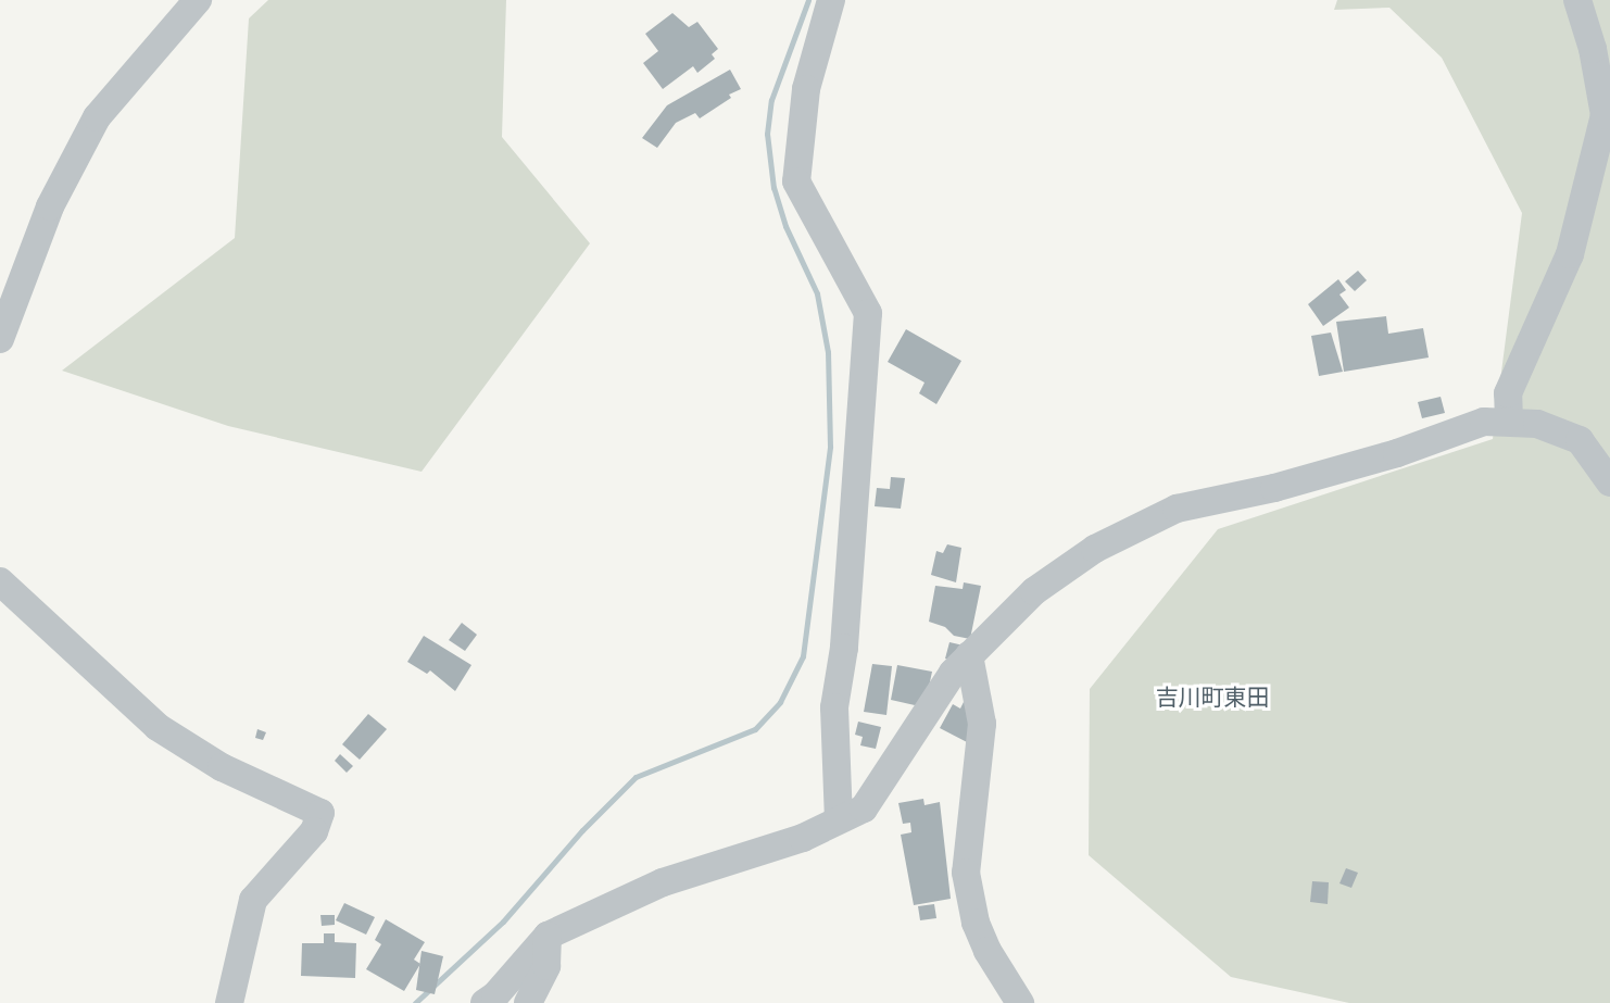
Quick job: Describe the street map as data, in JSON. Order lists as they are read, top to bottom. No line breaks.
{"districts":["吉川町東田"]}
